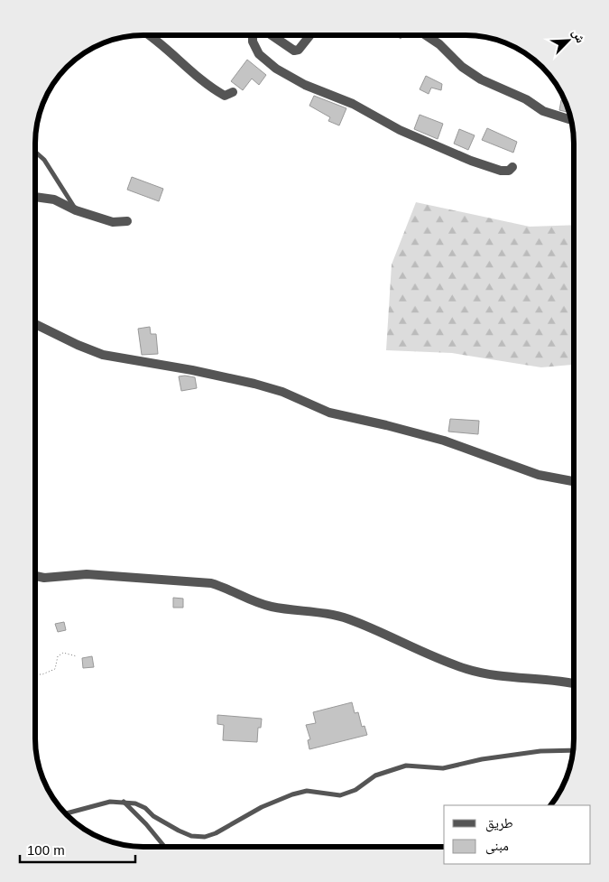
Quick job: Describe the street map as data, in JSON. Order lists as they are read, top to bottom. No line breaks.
{"legend":["طريق","مبنى"],"scale_bar":"100 m","north":"top right"}
